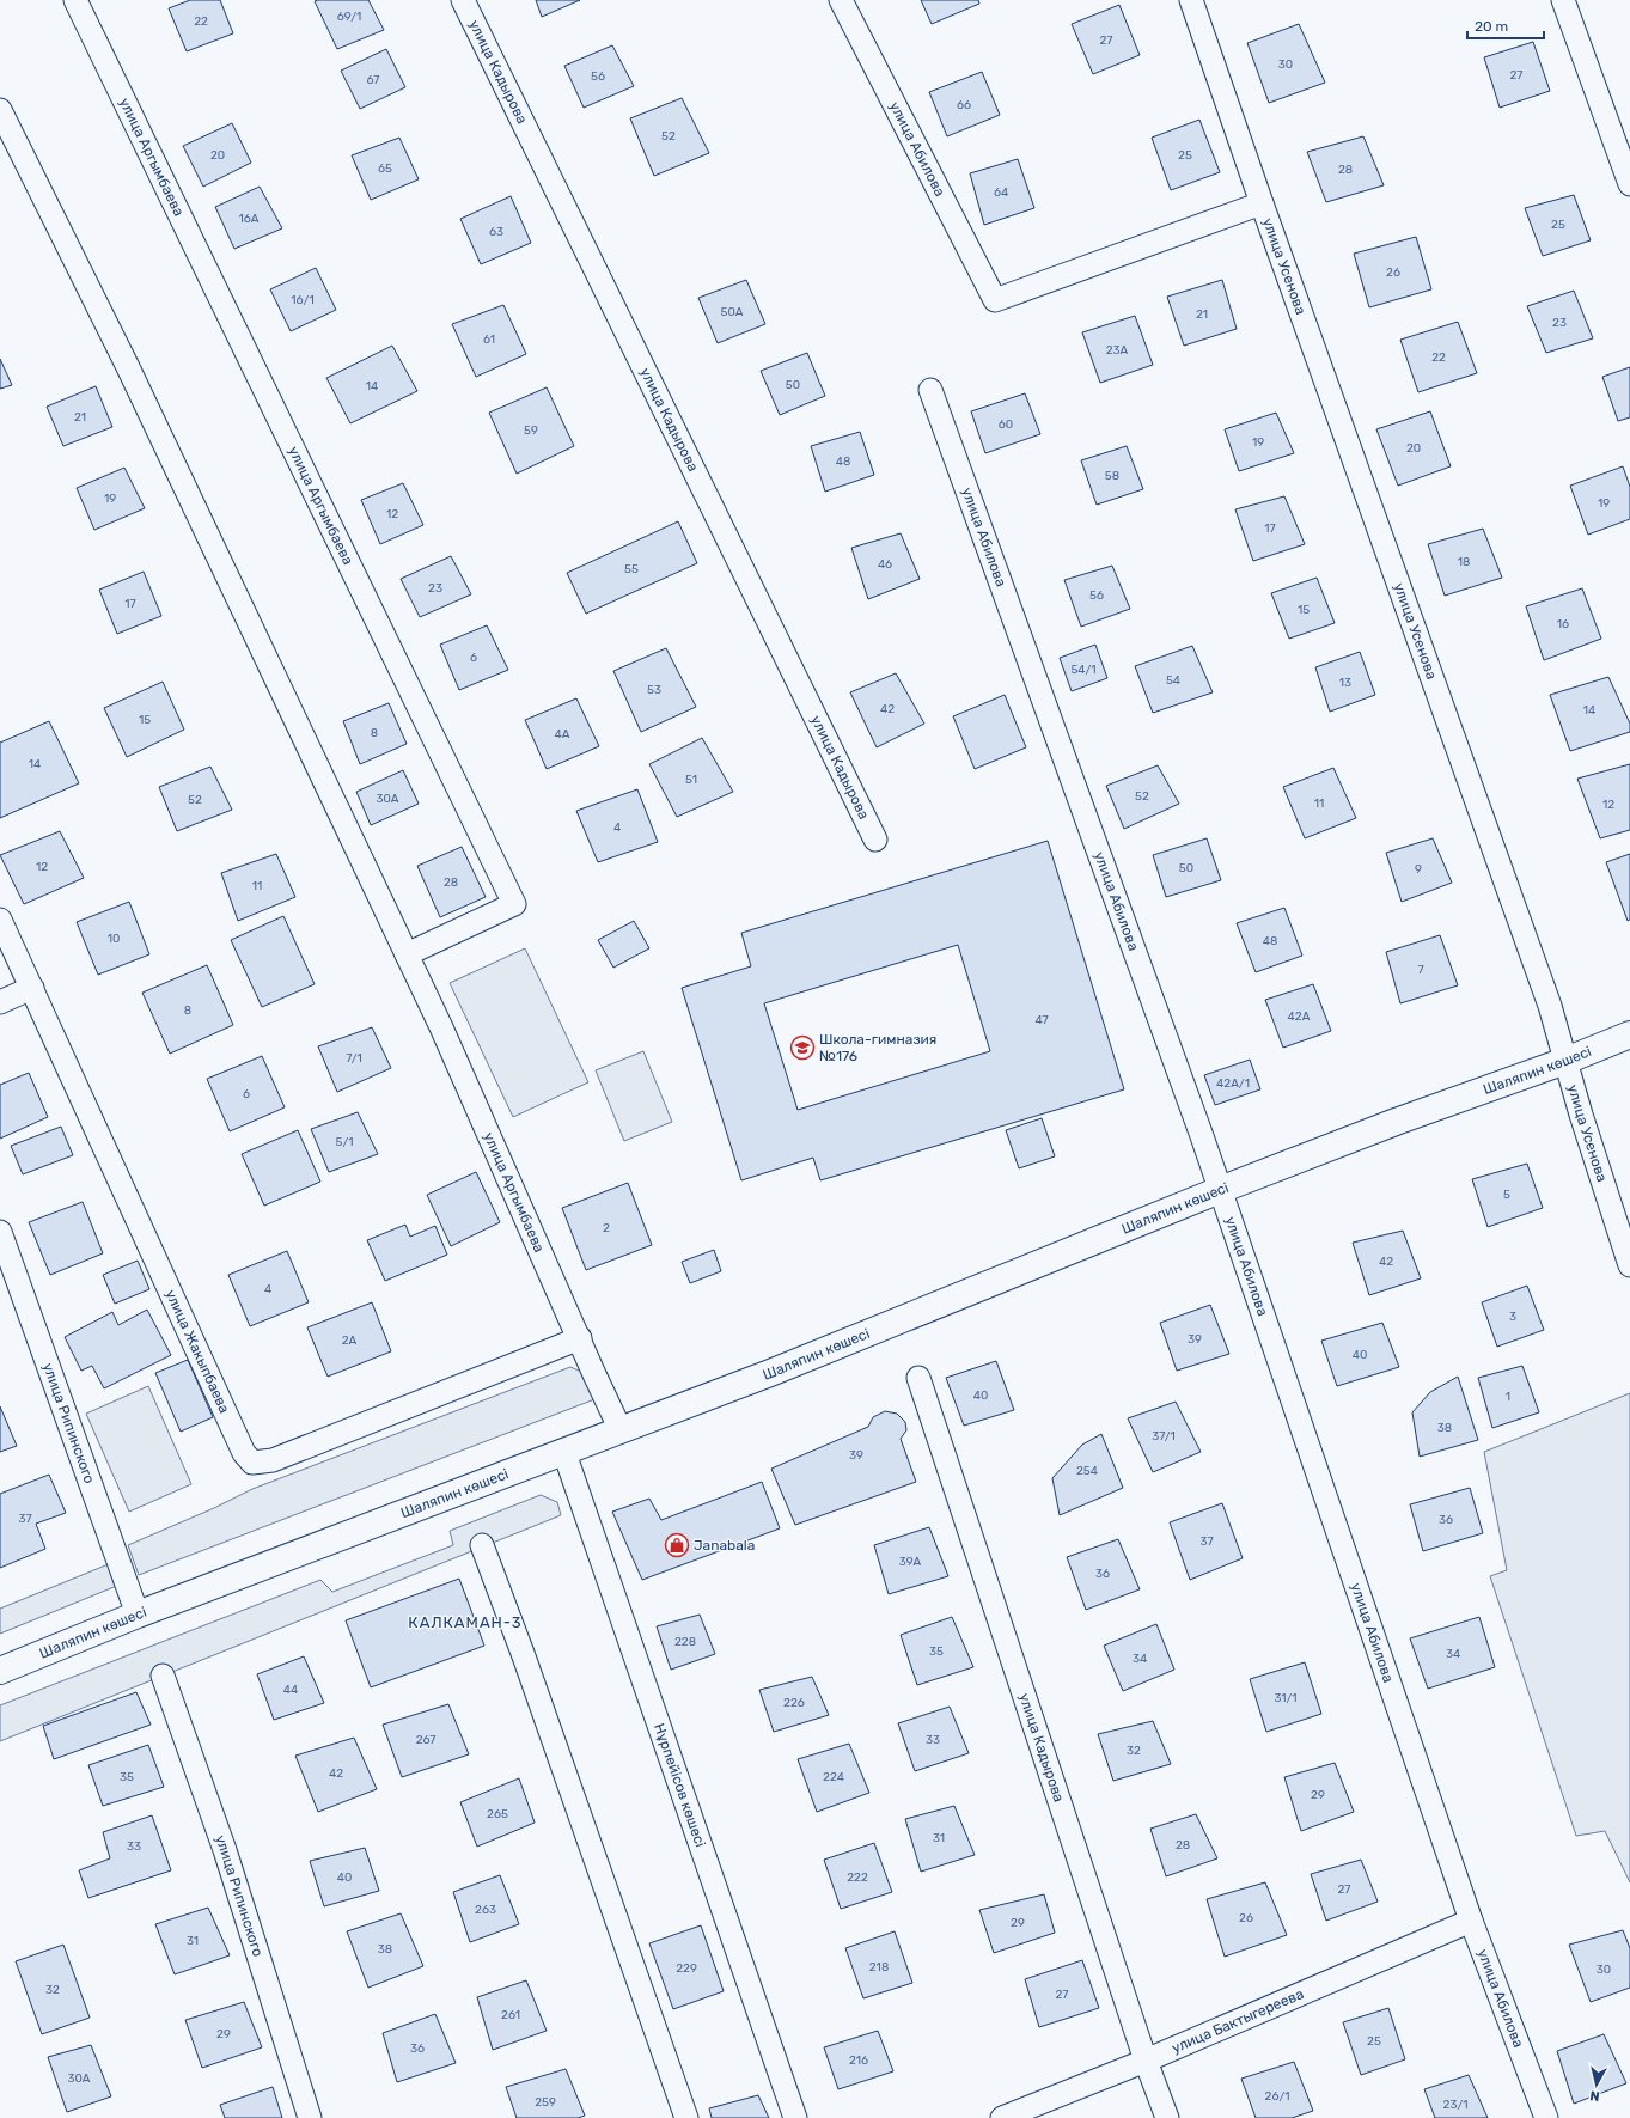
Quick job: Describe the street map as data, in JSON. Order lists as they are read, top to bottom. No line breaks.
{"streets":{"main road":["Шаляпин көшесі"],"street":["улица Кадырова","улица Абилова","улица Аргымбаева","улица Усенова","улица Жакыпбаева","улица Рипинского","Нұрпейісов көшесі","улица Бактыгереева"]},"crossings":[["улица Кадырова","улица Бактыгереева"],["улица Абилова","улица Усенова"],["улица Абилова","Шаляпин көшесі"],["улица Абилова","улица Бактыгереева"],["улица Аргымбаева","Шаляпин көшесі"],["улица Аргымбаева","улица Жакыпбаева"],["улица Усенова","Шаляпин көшесі"],["Шаляпин көшесі","улица Рипинского"],["Шаляпин көшесі","Нұрпейісов көшесі"]],"districts":["КАЛКАМАН-3"],"places":{"school or university":["Школа-гимназия №176"],"shop":["Janabala"]},"house_numbers":["69/1","22","27","30","27","56","67","66","52","20","25","65","28","64","16А","25","63","26","16/1","50А","21","23","61","23А","22","50","14","21","60","59","19","20","48","58","19","19","12","17","18","46","55","23","56","17","15","16","6","54/1","54","13","53","42","14","15","8","4А","14","51","52","30А","52","11","12","4","12","50","9","28","11","10","48","7","8","42А","47","7/1","42А/1","6","5/1","5","2","42","4","3","39","2А","40","40","1","38","37/1","39","254","37","36","37","39А","36","228","35","34","34","44","31/1","226","267","33","32","42","35","224","29","265","31","28","33","40","222","27","263","26","29","31","38","218","229","30","32","27","261","29","25","36","216","30А","26/1","259","23/1"],"scale_bar":"20 m","north":"bottom"}
